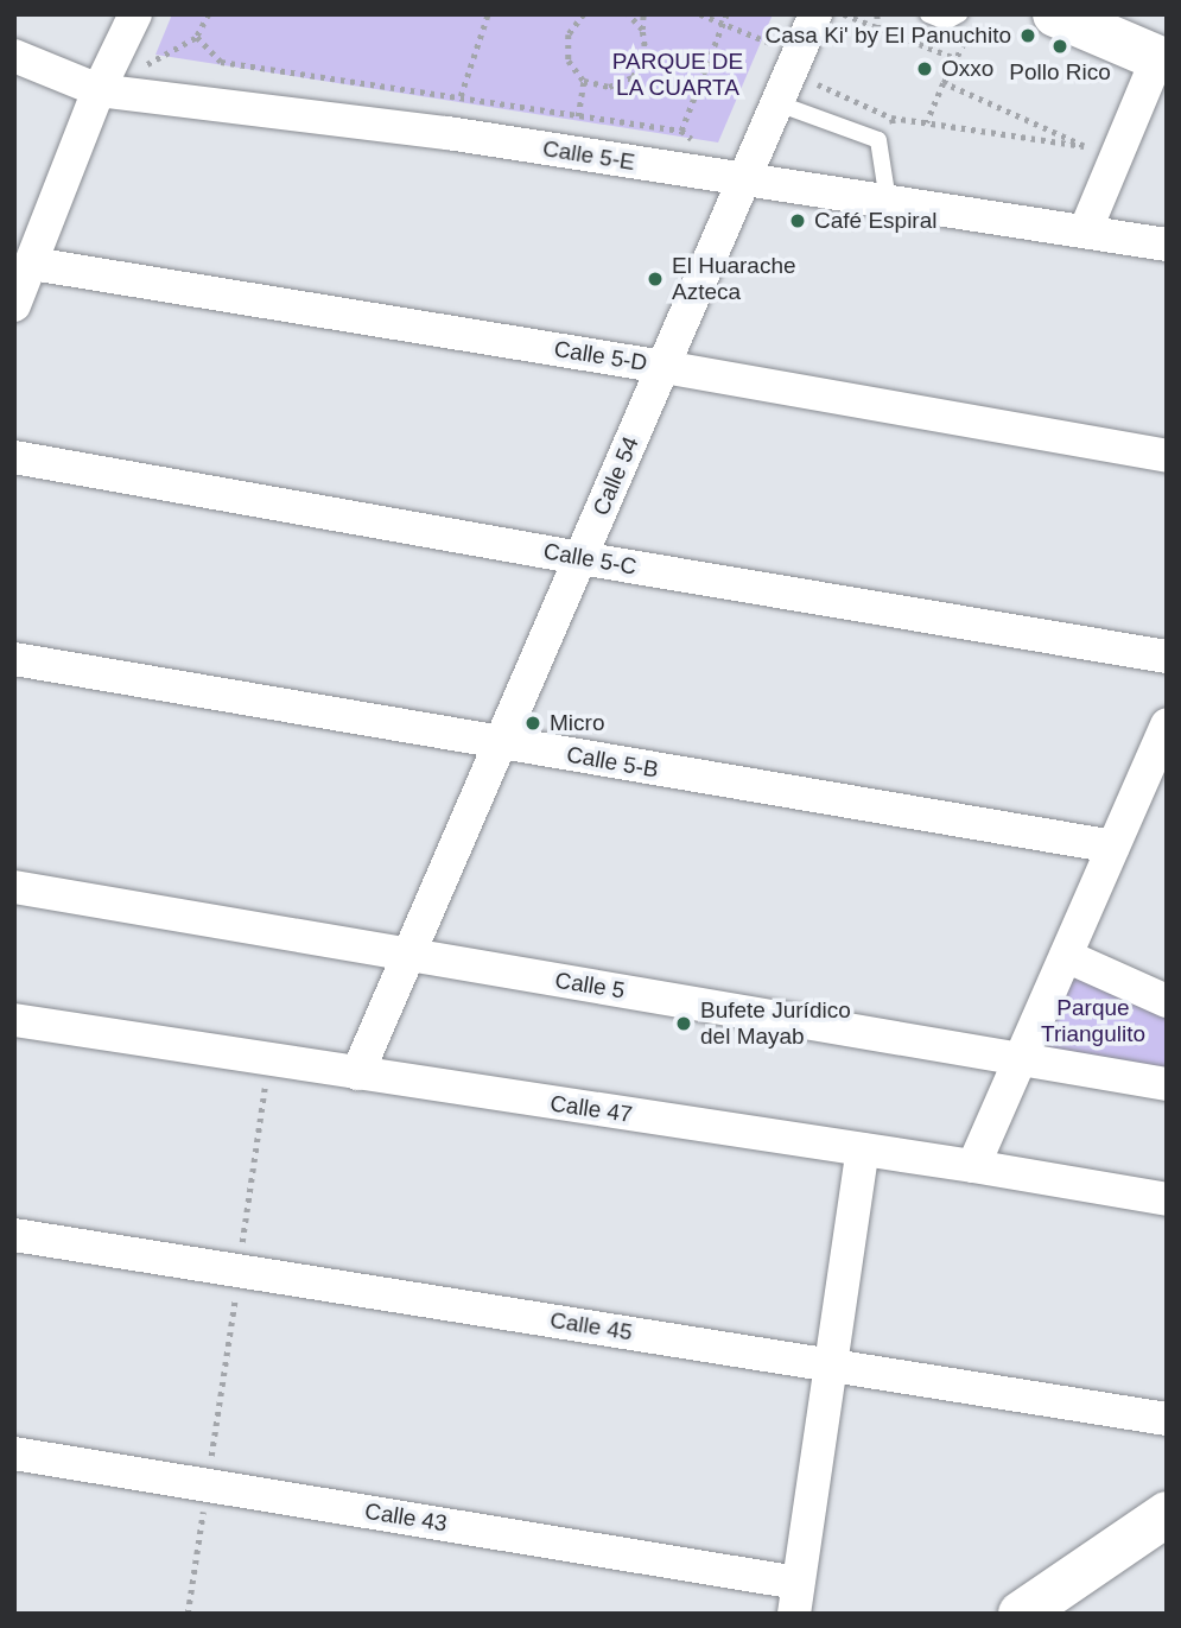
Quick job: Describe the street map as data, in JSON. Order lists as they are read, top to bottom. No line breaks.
{"streets":{"street":["Calle 5-E","Calle 5-D","Calle 54","Calle 5-C","Calle 5-B","Calle 5","Calle 47","Calle 45","Calle 43"]},"crossings":[["Calle 5-E","Calle 54"],["Calle 5-D","Calle 54"],["Calle 54","Calle 5-C"],["Calle 54","Calle 5-B"],["Calle 54","Calle 5"],["Calle 54","Calle 47"]],"parks":["PARQUE DE LA CUARTA","Parque Triangulito"],"places":["Casa Ki' by El Panuchito","Pollo Rico","Oxxo","Café Espiral","El Huarache Azteca","Micro","Bufete Jurídico del Mayab"]}
